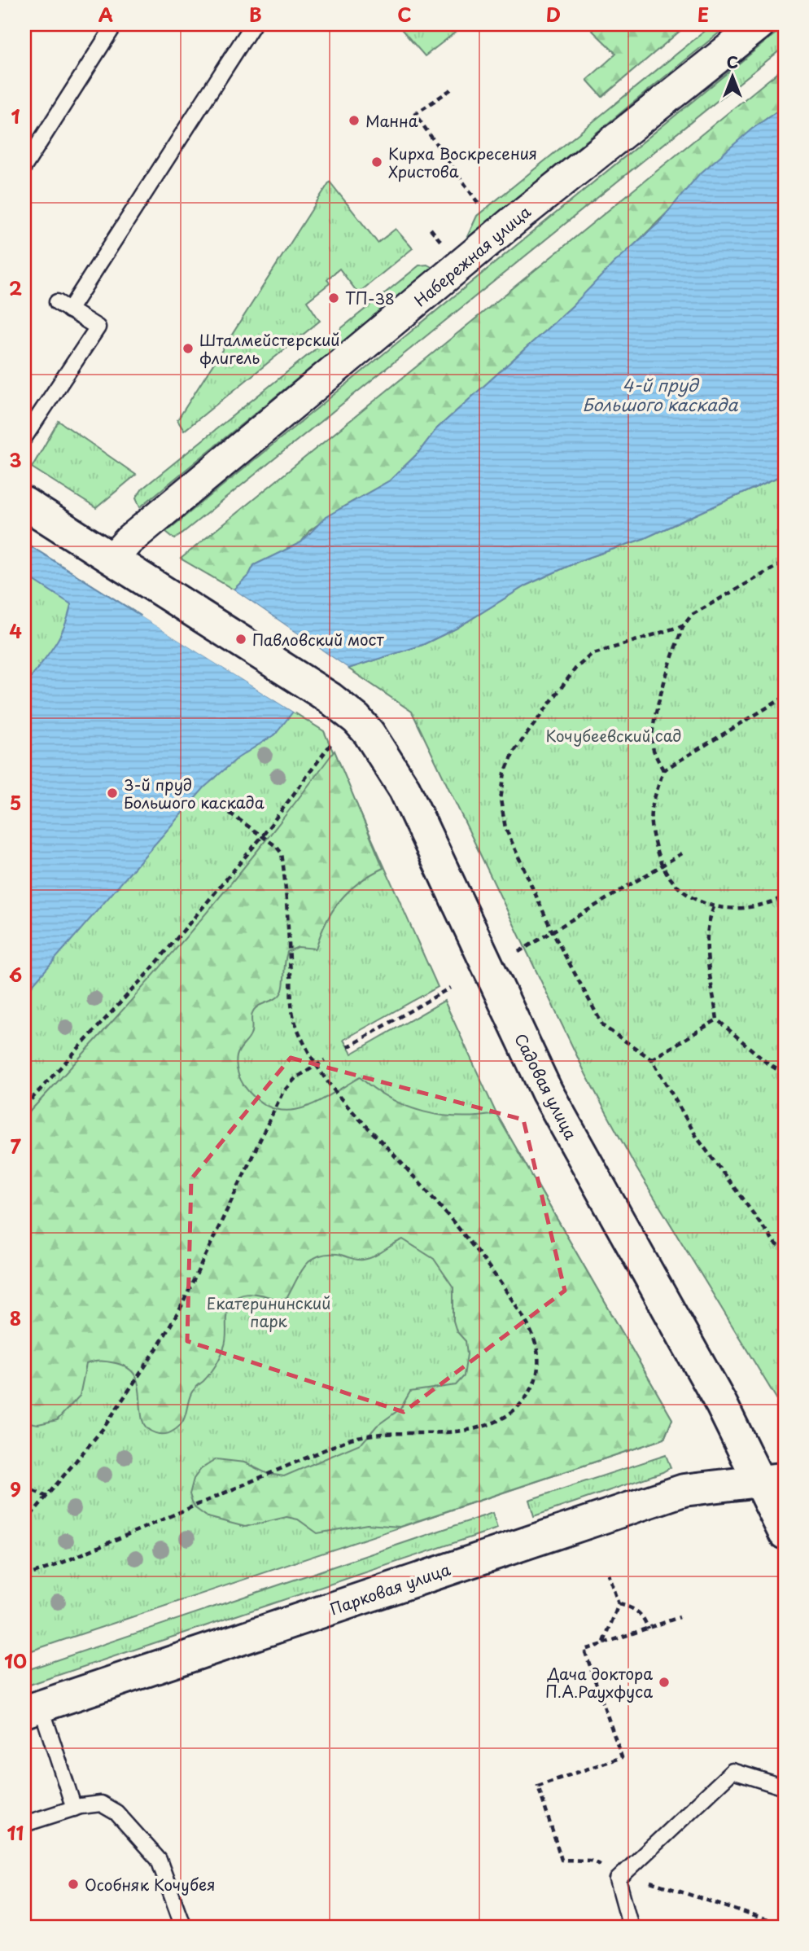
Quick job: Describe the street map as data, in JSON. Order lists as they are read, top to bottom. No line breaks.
{"streets":{"main road":["Садовая улица","Парковая улица"],"street":["Набережная улица"]},"crossings":[["Набережная улица","Садовая улица"],["Садовая улица","Парковая улица"]],"water":["4-й пруд Большого каскада"],"parks":["Кочубеевский сад","Екатерининский парк"],"places":["Манна","Кирха Воскресения Христова","ТП-38","Шталмейстерский флигель","Павловский мост","3-й пруд Большого каскада","Дача доктора П.А.Раухфуса","Особняк Кочубея"],"north":"top","grid":{"columns":["A","B","C","D","E"],"rows":["1","2","3","4","5","6","7","8","9","10","11"]}}
